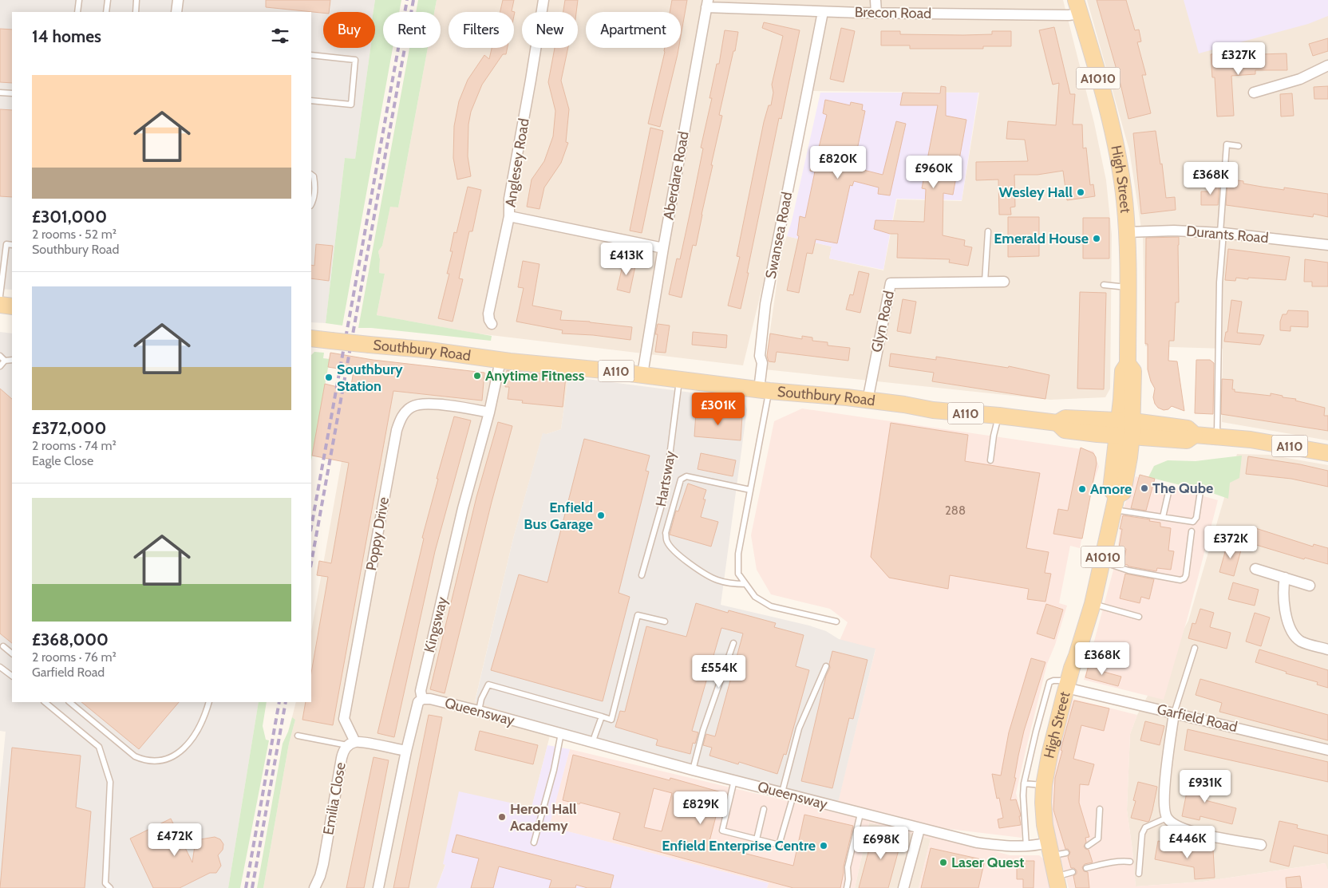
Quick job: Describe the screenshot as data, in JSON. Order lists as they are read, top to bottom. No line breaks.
{"streets":{"main road":["A1010","High Street","Southbury Road","A110"],"street":["Brecon Road","Anglesey Road","Aberdare Road","Durants Road","Swansea Road","Glyn Road","Poppy Drive","Kingsway","Queensway","Garfield Road","Emilia Close"],"lane":["Hartsway"]},"crossings":[["Brecon Road","Aberdare Road"],["Brecon Road","High Street"],["Brecon Road","Swansea Road"],["Aberdare Road","Southbury Road"],["High Street","Durants Road"],["High Street","Southbury Road"],["High Street","A110"],["High Street","Queensway"],["High Street","Garfield Road"],["Swansea Road","Southbury Road"],["Glyn Road","Southbury Road"],["Southbury Road","A110"],["Southbury Road","Hartsway"],["Southbury Road","Kingsway"],["Poppy Drive","Kingsway"],["Poppy Drive","Emilia Close"],["Kingsway","Queensway"]],"places":["Wesley Hall","Emerald House","Anytime Fitness","Southbury Station","The Qube","Amore","Enfield Bus Garage","Heron Hall Academy","Enfield Enterprise Centre","Laser Quest"],"house_numbers":["288"],"page":{"chip":["Buy","Rent","Filters","New","Apartment"],"heading":"14 homes","price":["£327K","£820K","£960K","£368K","£413K","£301K","£372K","£368K","£554K","£931K","£829K","£472K","£446K","£698K"],"list":[{"name":"£301,000","note":"2 rooms · 52 m² · Southbury Road"},{"name":"£372,000","note":"2 rooms · 74 m² · Eagle Close"},{"name":"£368,000","note":"2 rooms · 76 m² · Garfield Road"}]}}
